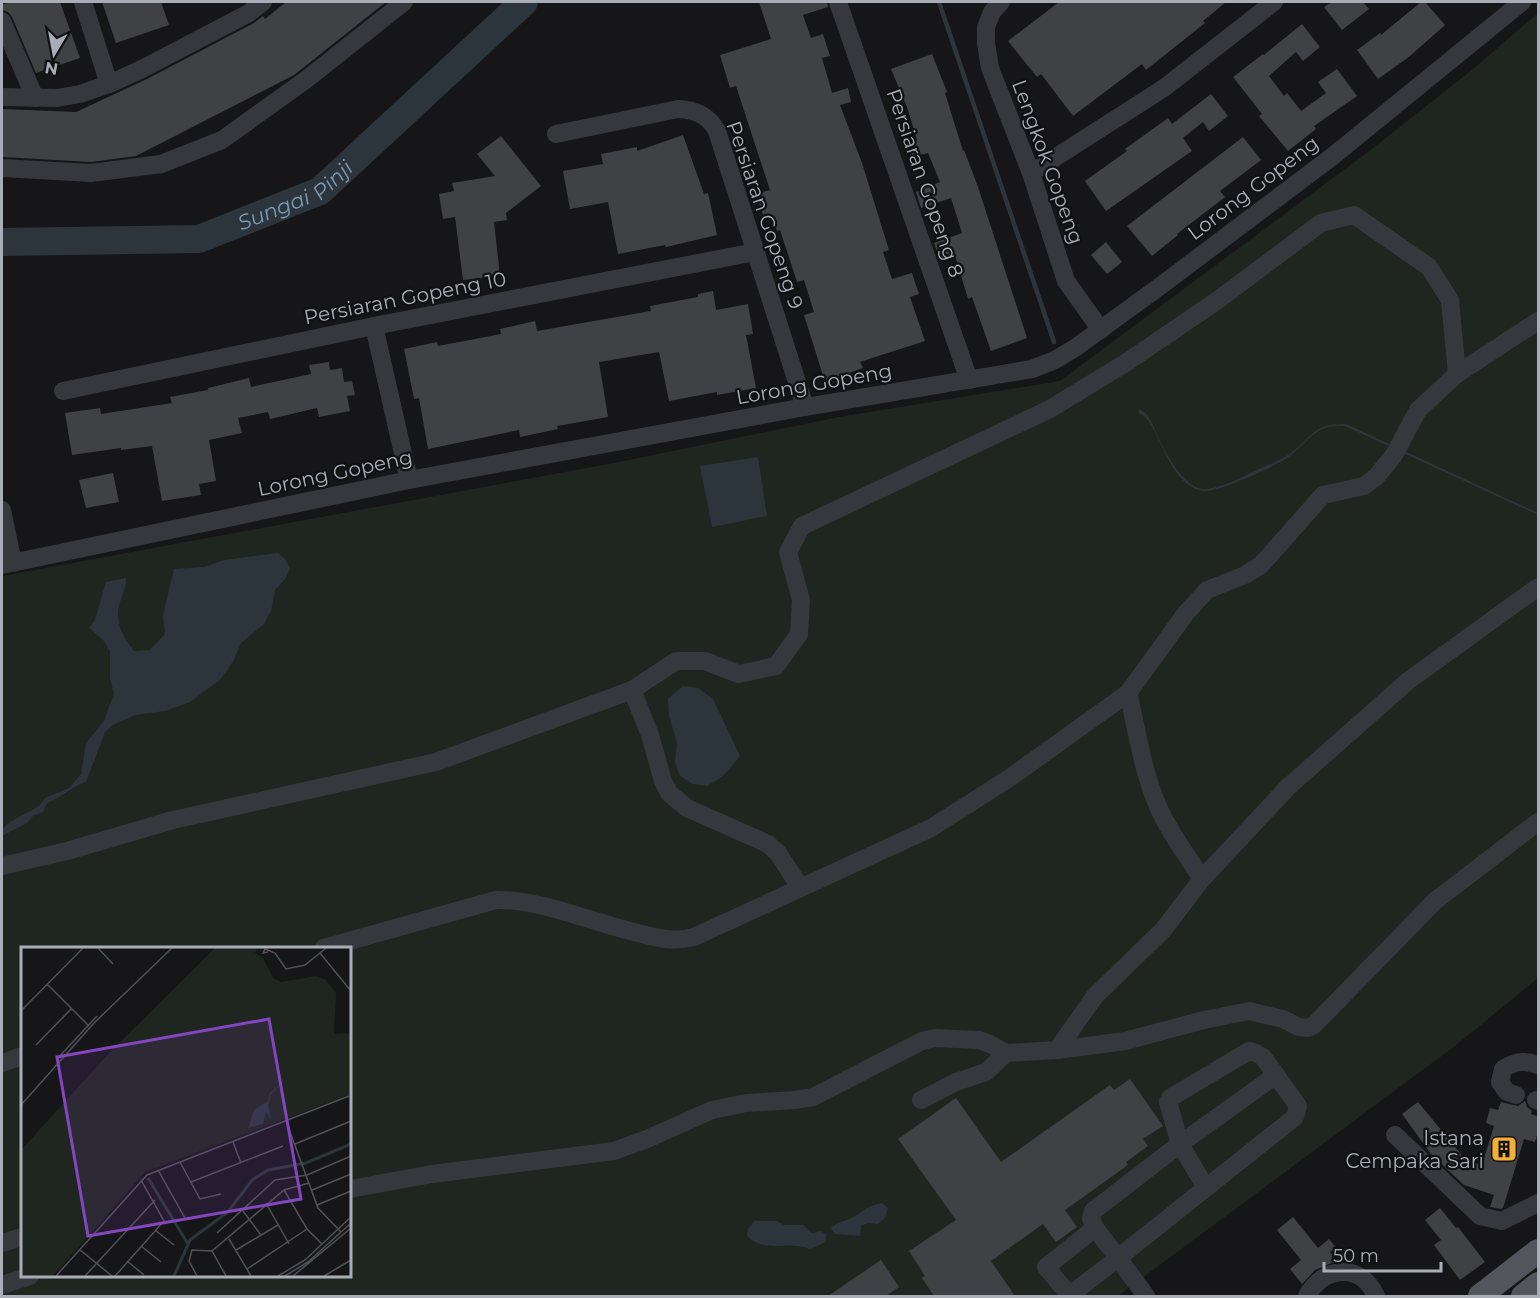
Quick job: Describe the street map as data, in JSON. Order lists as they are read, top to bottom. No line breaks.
{"streets":{"street":["Lengkok Gopeng","Persiaran Gopeng 8","Lorong Gopeng","Persiaran Gopeng 9","Persiaran Gopeng 10"]},"crossings":[["Lengkok Gopeng","Lorong Gopeng"],["Persiaran Gopeng 8","Lorong Gopeng"],["Lorong Gopeng","Persiaran Gopeng 9"],["Persiaran Gopeng 9","Persiaran Gopeng 10"]],"water":["Sungai Pinji"],"places":{"building":["Istana Cempaka Sari"]},"scale_bar":"50 m","north":"bottom"}
